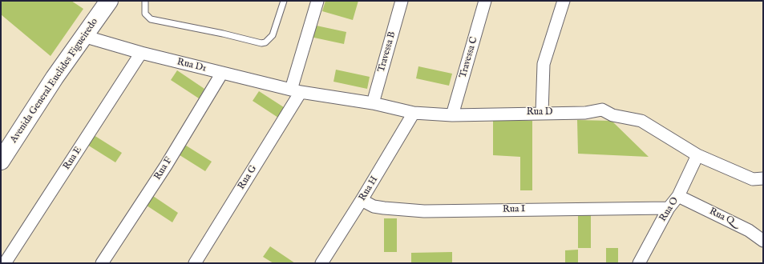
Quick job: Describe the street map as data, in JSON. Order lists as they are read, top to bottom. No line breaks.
{"streets":{"main road":["Avenida General Euclides Figueiredo"],"street":["Travessa B","Travessa C","Rua D1","Rua D","Rua E","Rua F","Rua G","Rua H","Rua I","Rua O","Rua Q"]},"crossings":[["Travessa B","Rua D"],["Travessa C","Rua D"],["Rua D1","Avenida General Euclides Figueiredo"],["Rua D1","Rua D"],["Rua D1","Rua E"],["Rua D1","Rua F"],["Rua D1","Rua G"],["Rua D","Rua G"],["Rua D","Rua H"],["Rua D","Rua O"],["Rua H","Rua I"],["Rua I","Rua O"],["Rua O","Rua Q"]]}
